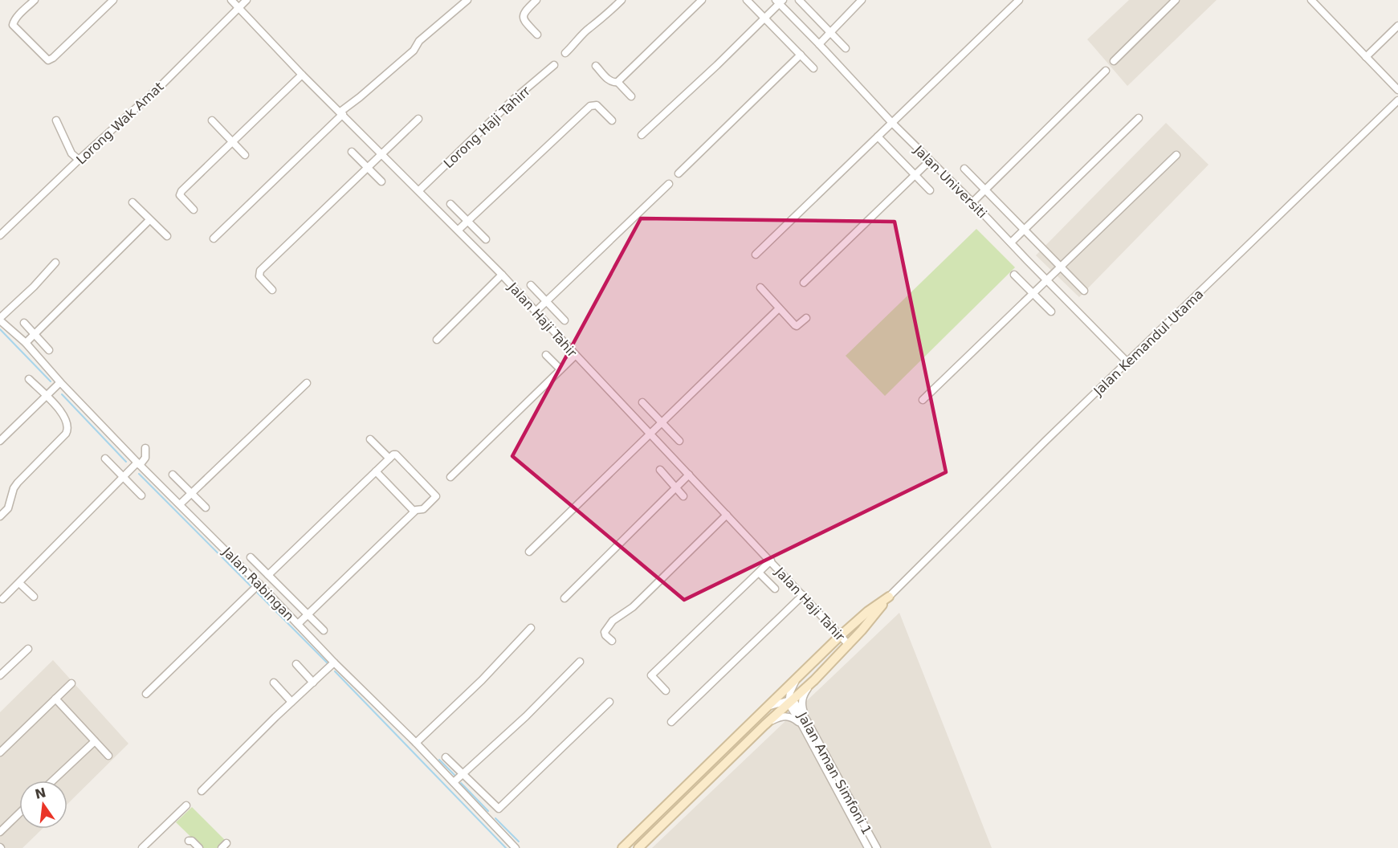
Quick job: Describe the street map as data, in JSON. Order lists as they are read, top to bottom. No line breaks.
{"streets":{"street":["Lorong Wak Amat","Lorong Haji Tahirr","Jalan Universiti","Jalan Haji Tahir","Jalan Kemandul Utama","Jalan Rabingan","Jalan Aman Simfoni 1"]},"crossings":[["Lorong Wak Amat","Jalan Haji Tahir"],["Lorong Haji Tahirr","Jalan Haji Tahir"],["Jalan Universiti","Jalan Kemandul Utama"]],"north":"top"}
